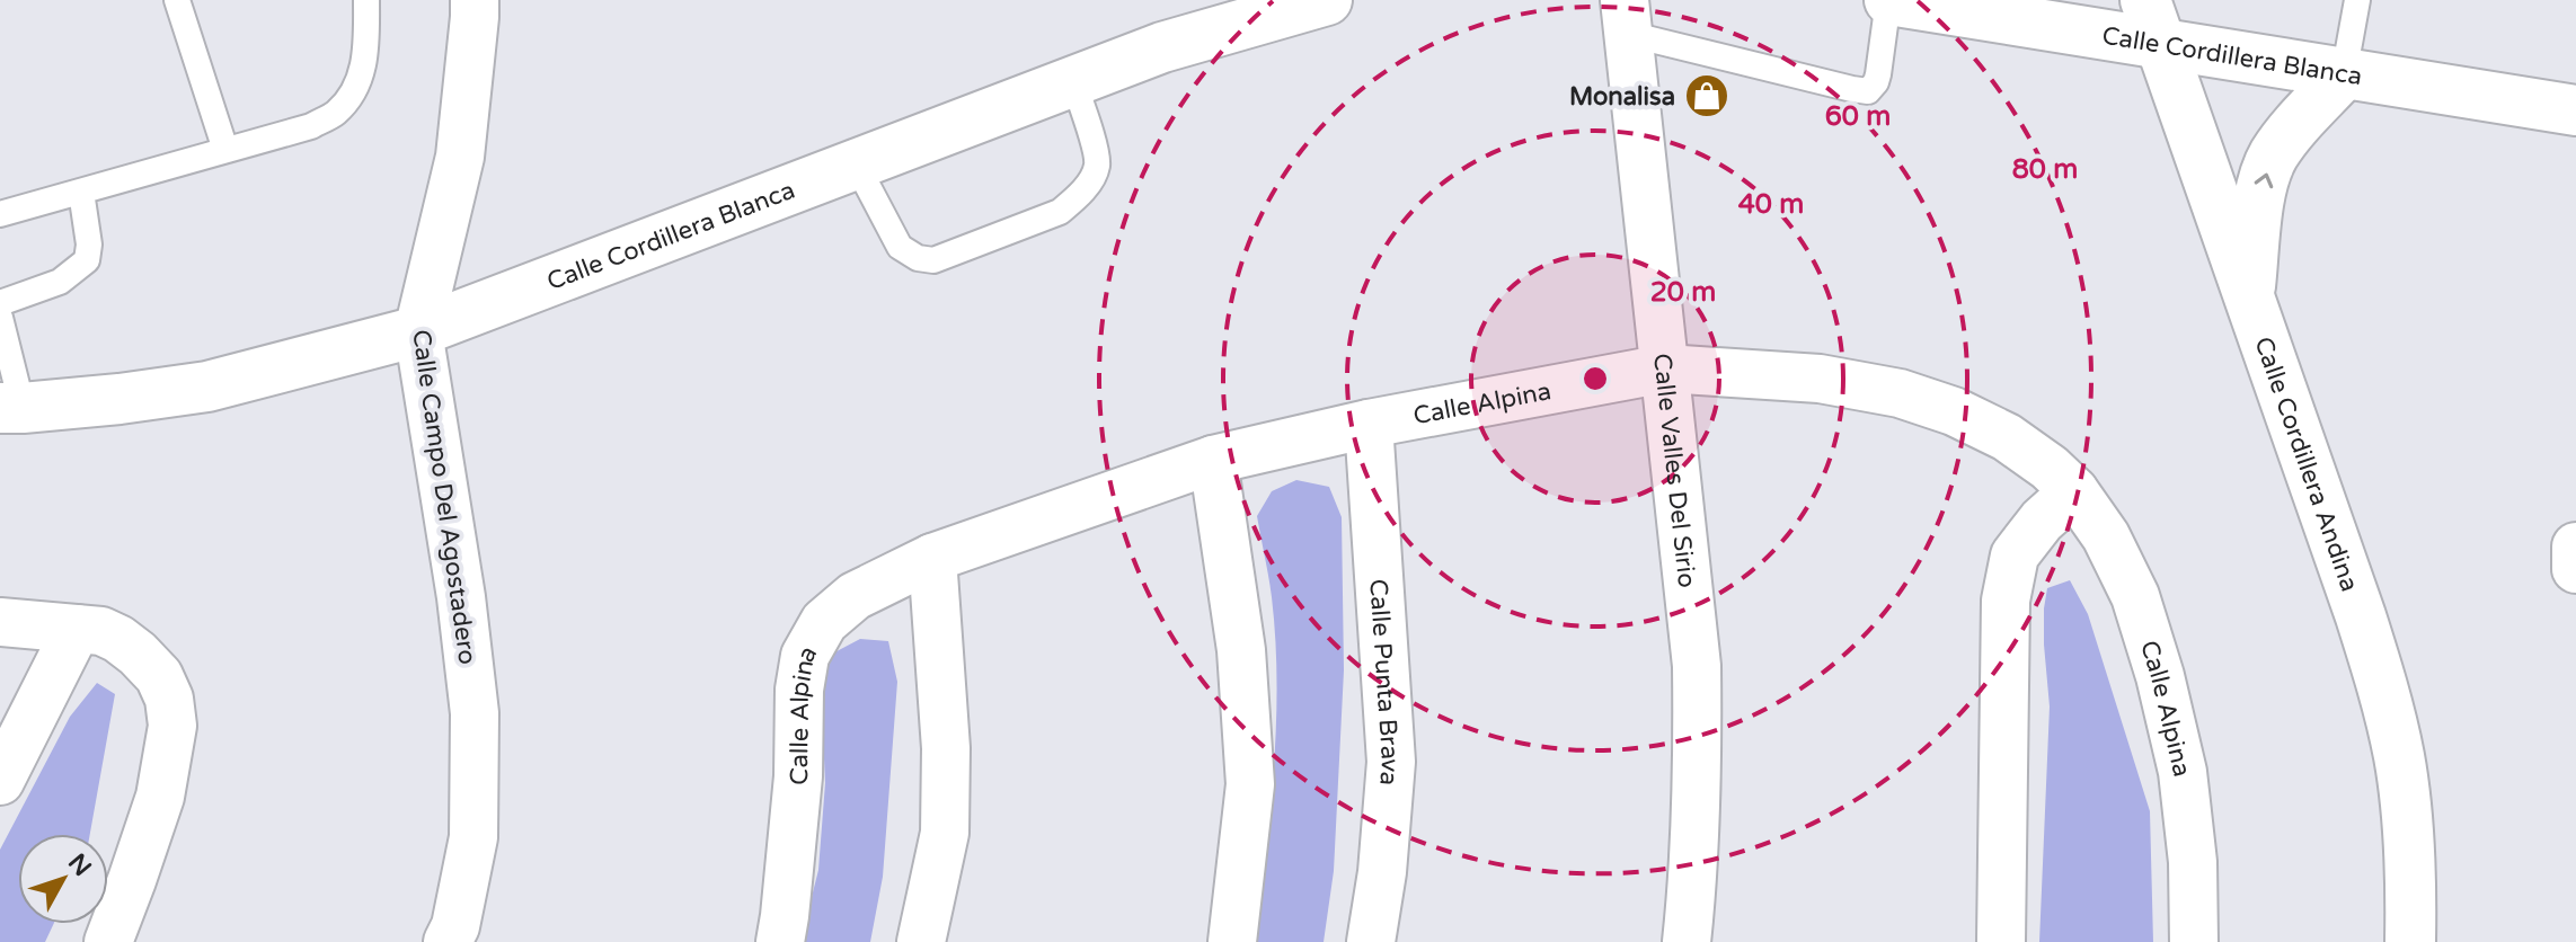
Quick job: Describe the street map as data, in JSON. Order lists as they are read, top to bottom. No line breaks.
{"streets":{"street":["Calle Cordillera Blanca","Calle Alpina","Calle Cordillera Andina","Calle Valles Del Sirio","Calle Campo Del Agostadero","Calle Punta Brava"]},"crossings":[["Calle Cordillera Blanca","Calle Cordillera Andina"],["Calle Cordillera Blanca","Calle Campo Del Agostadero"],["Calle Alpina","Calle Valles Del Sirio"],["Calle Alpina","Calle Punta Brava"]],"places":{"shop":["Monalisa"]},"north":"top right","rings":["60 m","80 m","40 m","20 m"]}
